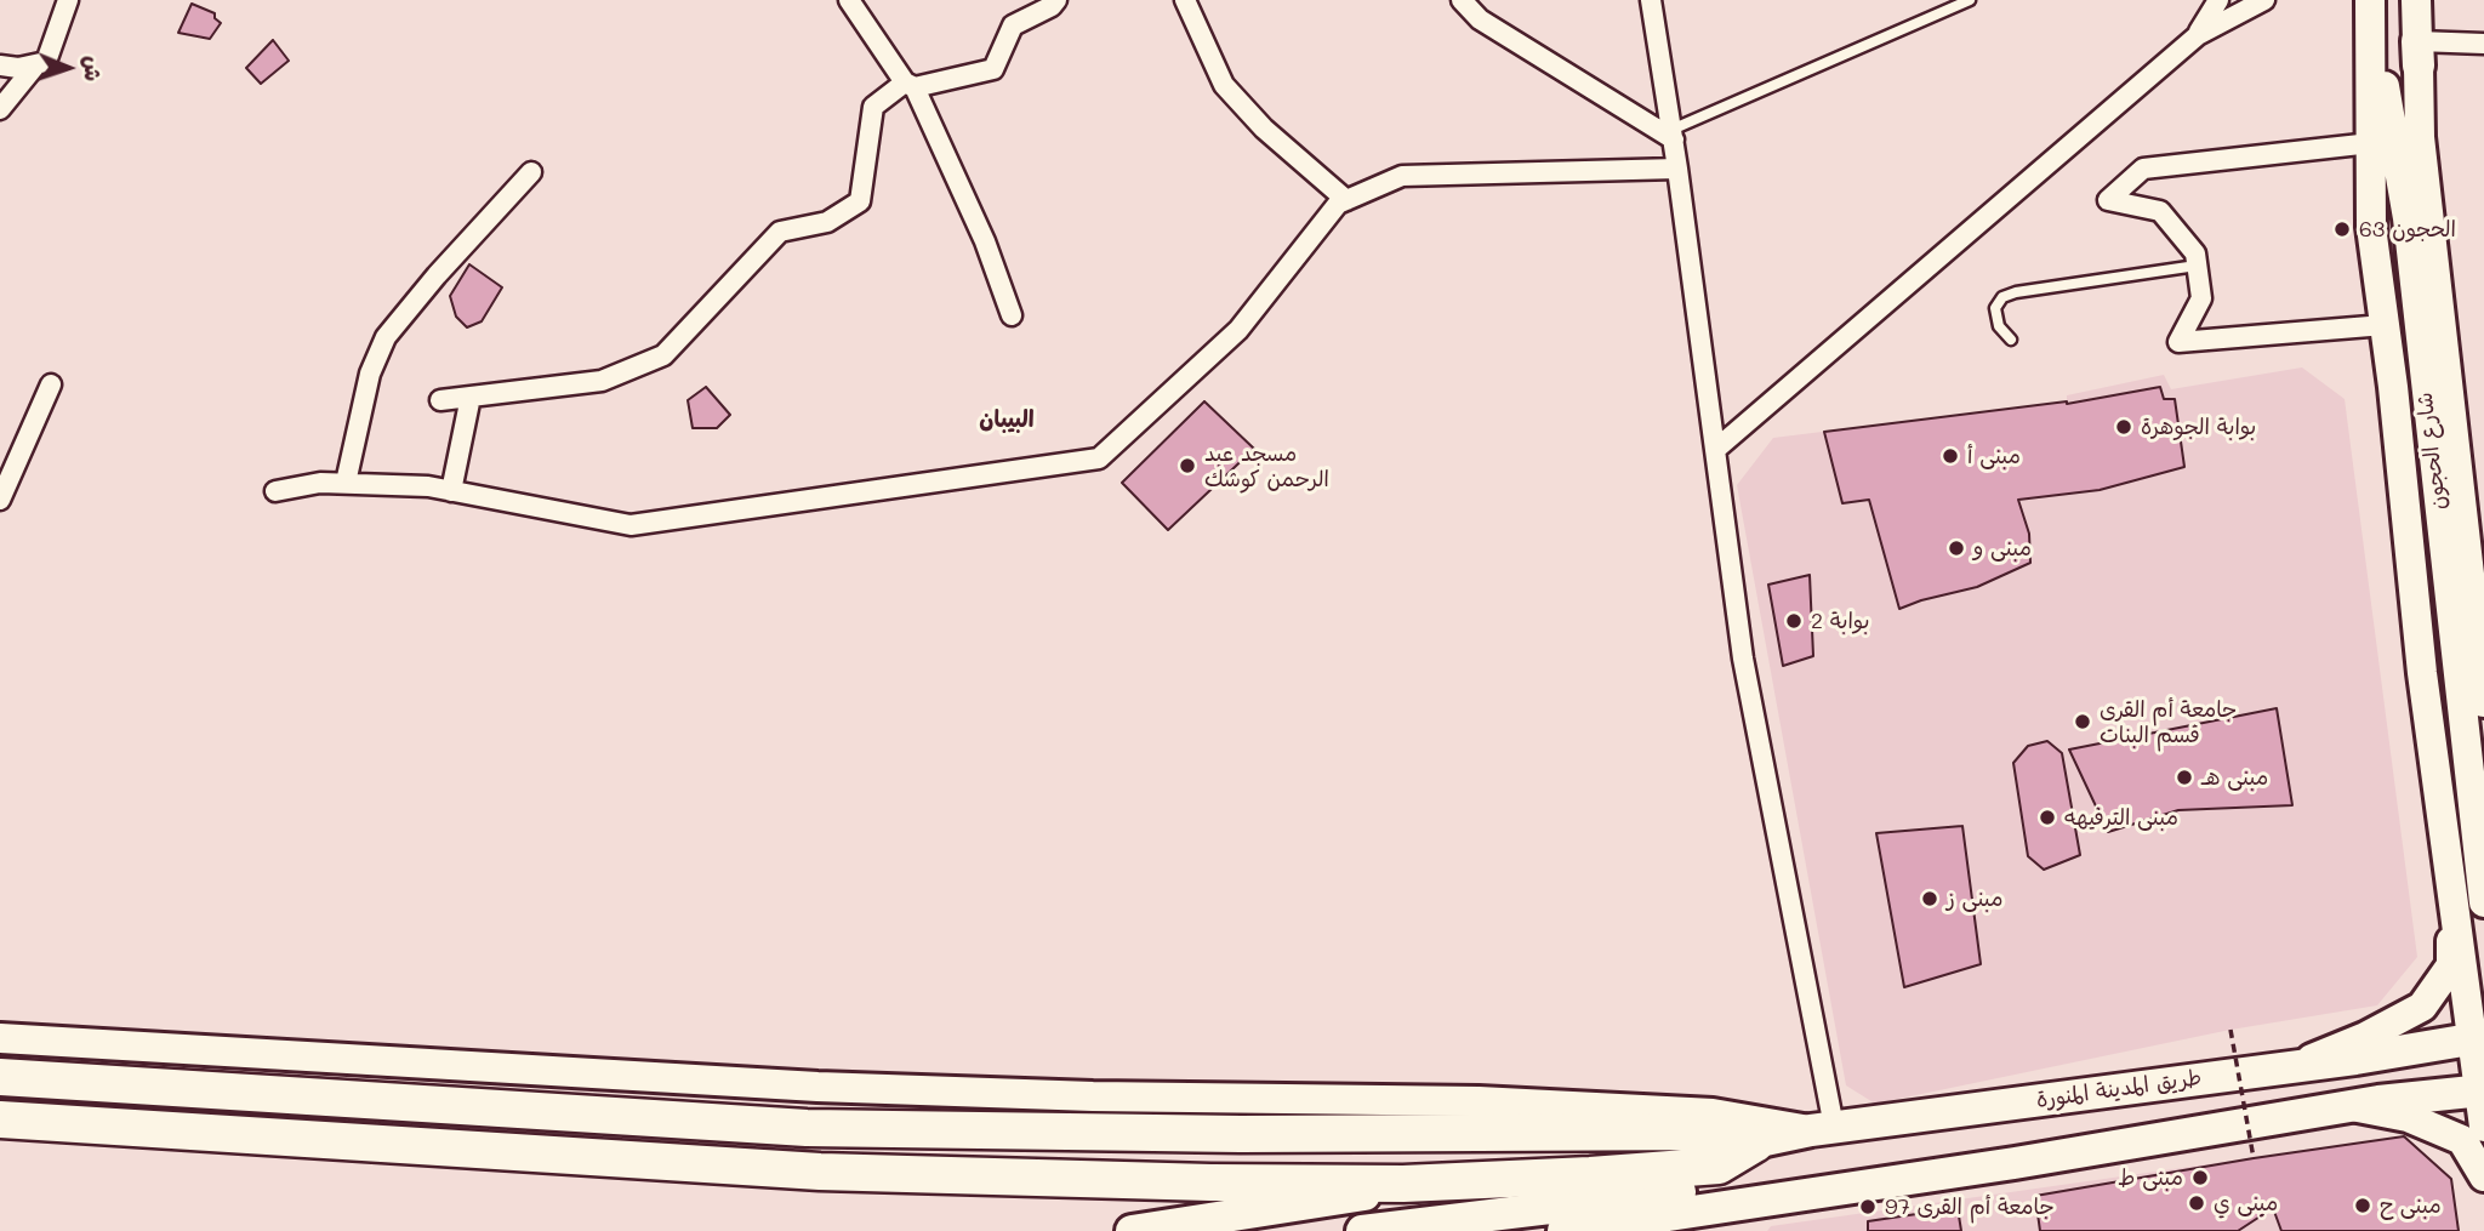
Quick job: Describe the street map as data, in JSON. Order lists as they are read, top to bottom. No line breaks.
{"streets":{"highway":["طريق المدينة المنورة"],"main road":["شارع الحجون"]},"districts":["البيبان"],"places":["الحجون 63","بوابة الجوهرة","مبنى أ","مسجد عبد الرحمن كوشك","مبنى و","بوابة 2","جامعة أم القرى قسم البنات","مبنى هـ","مبنى الترفيهه","مبنى ز","مبنى ط","مبنى ي","مبنى ح","جامعة أم القرى 97"],"north":"right"}
